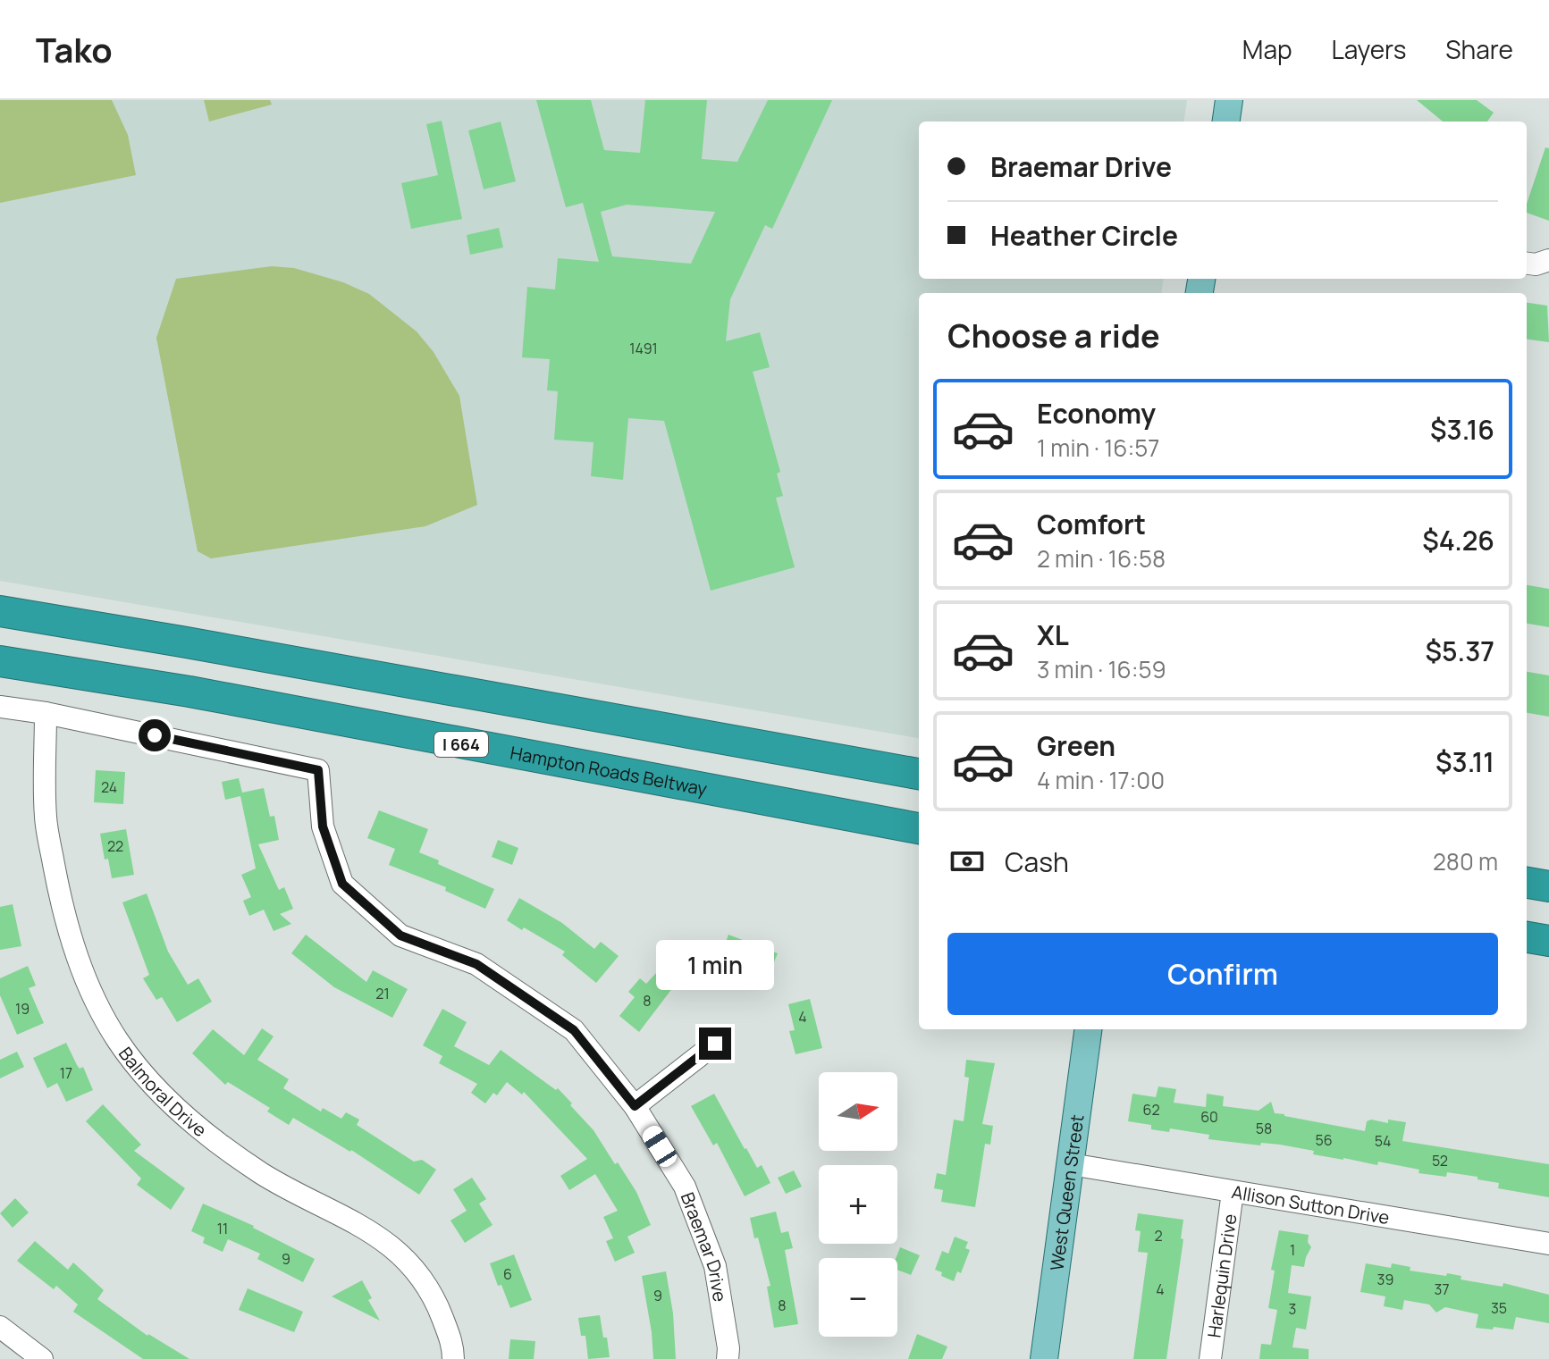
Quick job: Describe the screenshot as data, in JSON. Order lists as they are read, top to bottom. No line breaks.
{"streets":{"highway":["I 664","Hampton Roads Beltway"],"main road":["West Queen Street"],"street":["Balmoral Drive","Allison Sutton Drive","Braemar Drive","Harlequin Drive"]},"crossings":[["Balmoral Drive","Braemar Drive"],["West Queen Street","Allison Sutton Drive"],["Allison Sutton Drive","Harlequin Drive"]],"house_numbers":["1491","24","22","21","8","19","4","17","62","60","58","56","54","52","11","2","1","9","6","39","4","37","9","8","35","3"],"north":"right","page":{"header":"Tako","nav":["Map","Layers","Share"],"banner":["Braemar Drive","Heather Circle"],"heading":"Choose a ride","list":[{"name":"Economy","note":"1 min · 16:57","value":"$3.16"},{"name":"Comfort","note":"2 min · 16:58","value":"$4.26"},{"name":"XL","note":"3 min · 16:59","value":"$5.37"},{"name":"Green","note":"4 min · 17:00","value":"$3.11"}],"pay":["Cash","280 m"],"buttons":"Confirm","bubble":"1 min","map_buttons":["+","−"]}}
